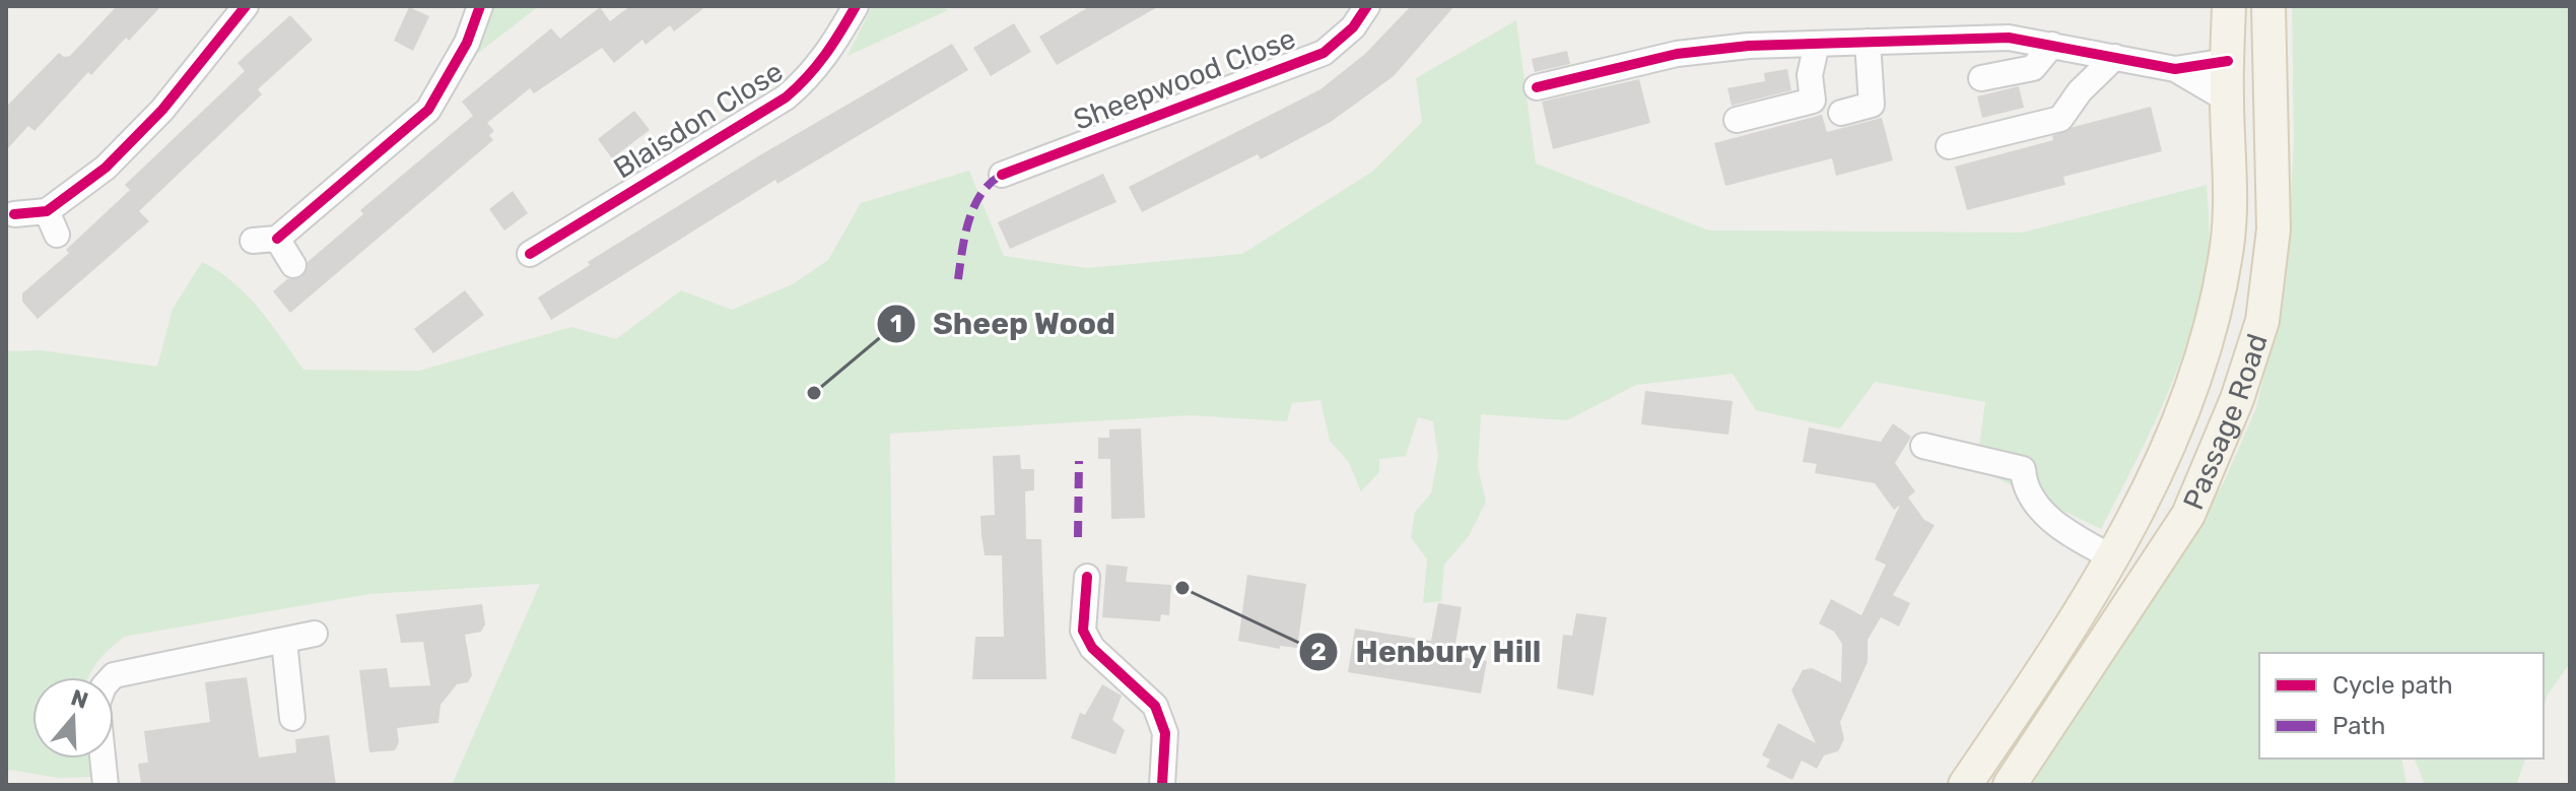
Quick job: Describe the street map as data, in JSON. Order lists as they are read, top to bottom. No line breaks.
{"streets":{"main road":["Passage Road"],"street":["Sheepwood Close","Blaisdon Close"]},"places":["Sheep Wood","Henbury Hill"],"legend":["Cycle path","Path"],"north":"top"}
